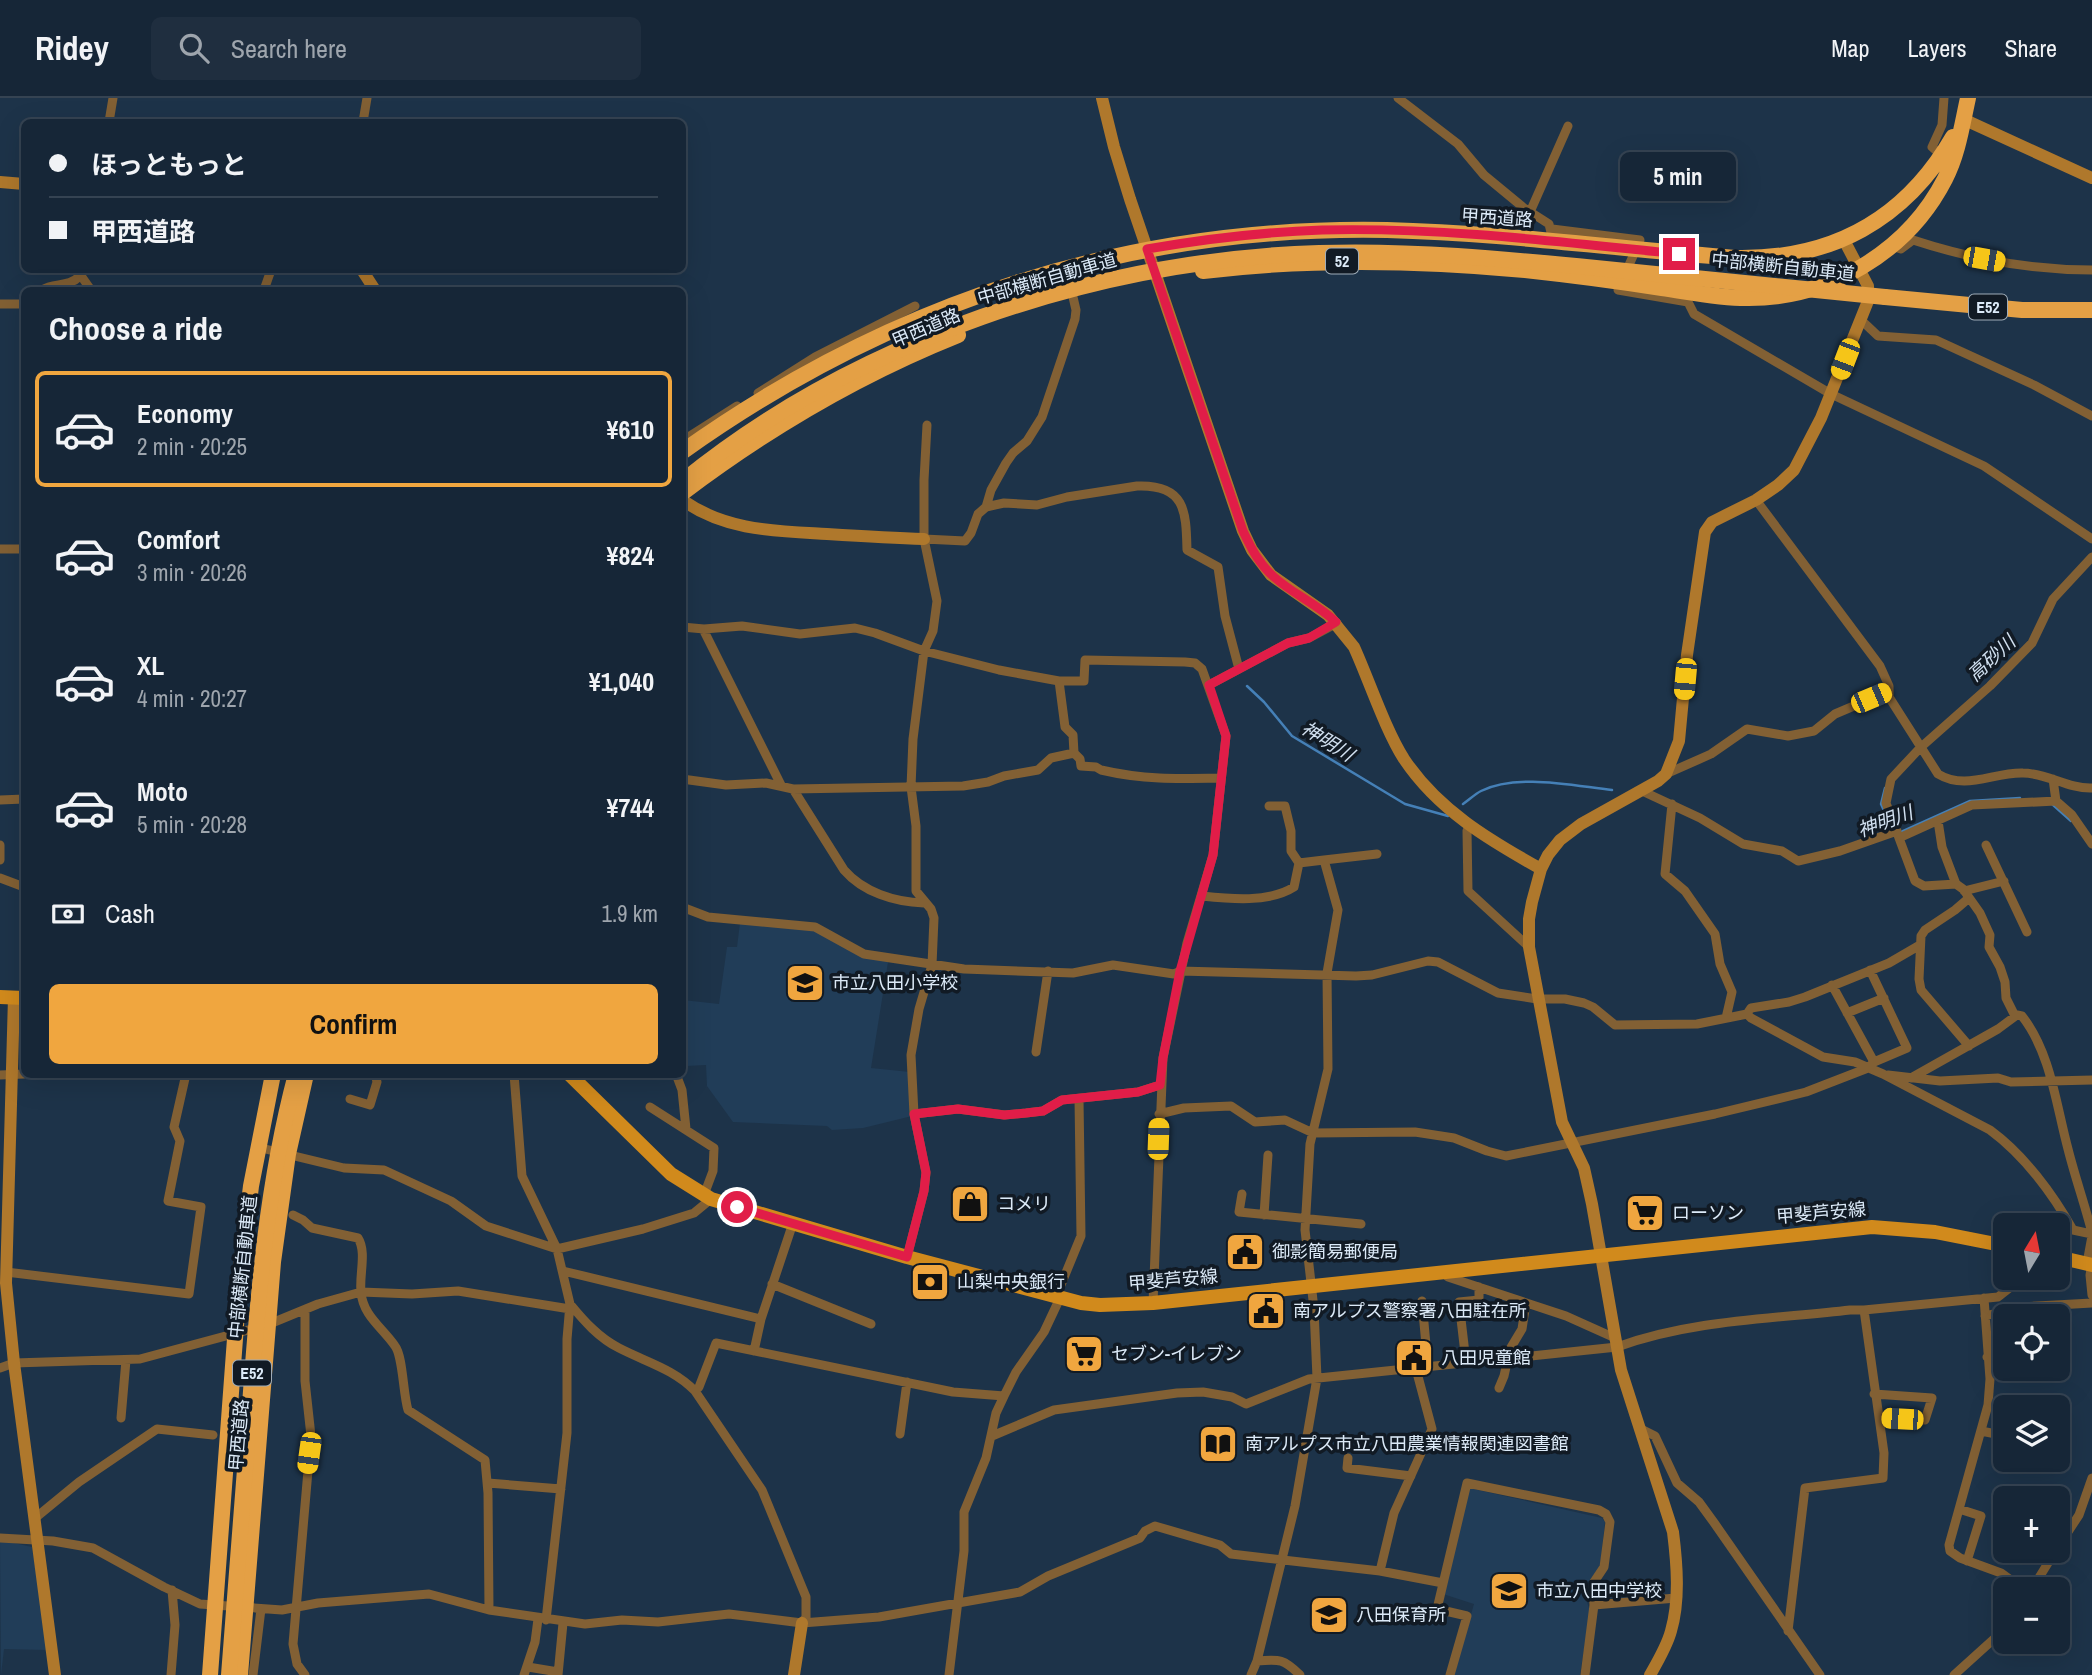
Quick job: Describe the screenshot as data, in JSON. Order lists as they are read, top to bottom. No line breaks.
{"streets":{"highway":["甲西道路","52","中部横断自動車道","E52"],"main road":["甲斐芦安線"]},"crossings":[["甲西道路","中部横断自動車道"]],"water":["高砂川","神明川"],"places":{"school or university":["市立八田小学校","市立八田中学校","八田保育所"],"shop":["コメリ"],"supermarket":["ローソン","セブン-イレブン"],"public building":["御影簡易郵便局","南アルプス警察署八田駐在所","八田児童館"],"bank":["山梨中央銀行"],"library":["南アルプス市立八田農業情報関連図書館"]},"north":"top","page":{"header":"Ridey","search":"Search here","nav":["Map","Layers","Share"],"banner":["ほっともっと","甲西道路"],"bubble":"5 min","heading":"Choose a ride","list":[{"name":"Economy","note":"2 min · 20:25","value":"¥610"},{"name":"Comfort","note":"3 min · 20:26","value":"¥824"},{"name":"XL","note":"4 min · 20:27","value":"¥1,040"},{"name":"Moto","note":"5 min · 20:28","value":"¥744"}],"pay":["Cash","1.9 km"],"buttons":"Confirm","map_buttons":["+","−"]}}
